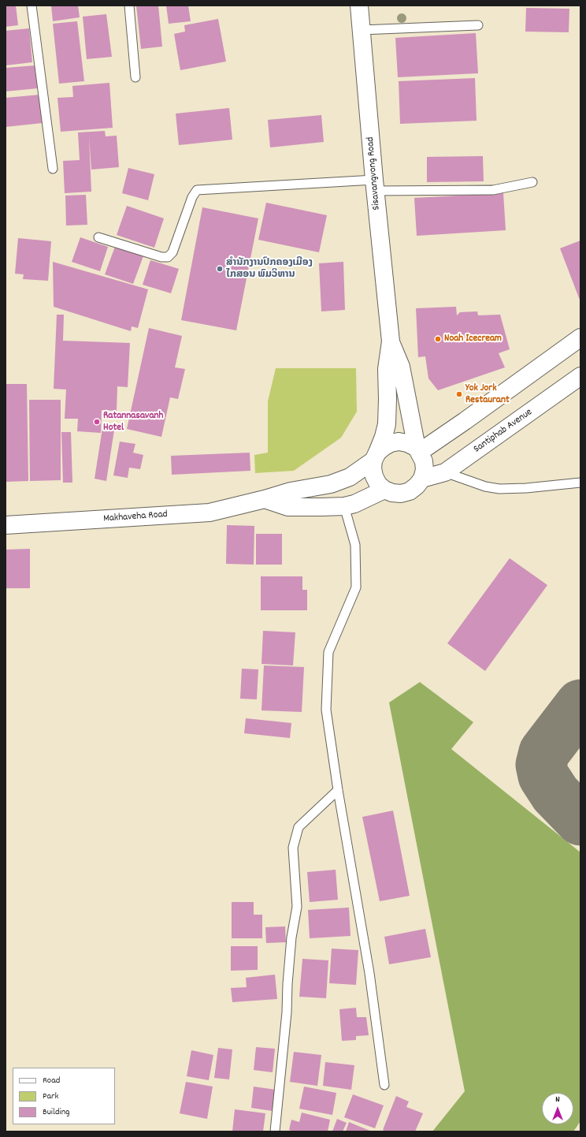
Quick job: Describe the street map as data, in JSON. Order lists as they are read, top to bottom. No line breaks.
{"streets":{"street":["Sisavangvong Road","Santiphab Avenue","Makhaveha Road"]},"crossings":[["Santiphab Avenue","Makhaveha Road"]],"places":["ສຳນັກງານປົກຄອງເມືອງ ໄກສອນ ພົມວິຫານ","Noah Icecream","Yok Jork Restaurant","Ratannasavanh Hotel"],"legend":["Road","Park","Building"],"north":"top"}
